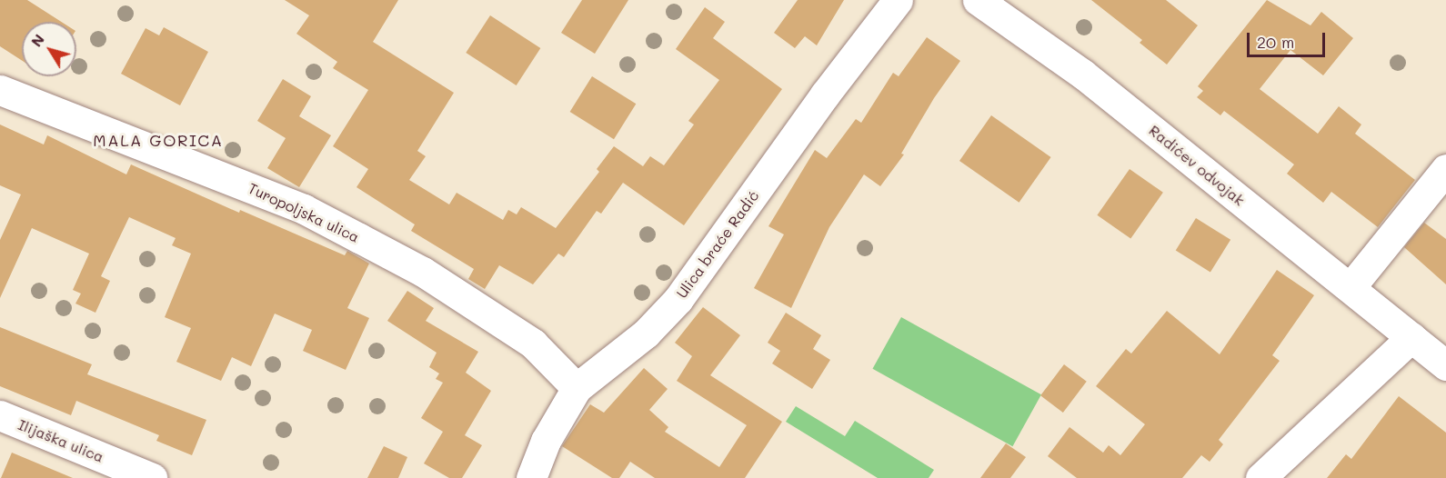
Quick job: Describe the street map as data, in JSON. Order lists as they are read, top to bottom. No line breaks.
{"streets":{"street":["Radićev odvojak","Turopoljska ulica","Ulica braće Radić","Ilijaška ulica"]},"crossings":[["Turopoljska ulica","Ulica braće Radić"]],"districts":["MALA GORICA"],"scale_bar":"20 m","north":"top left"}
